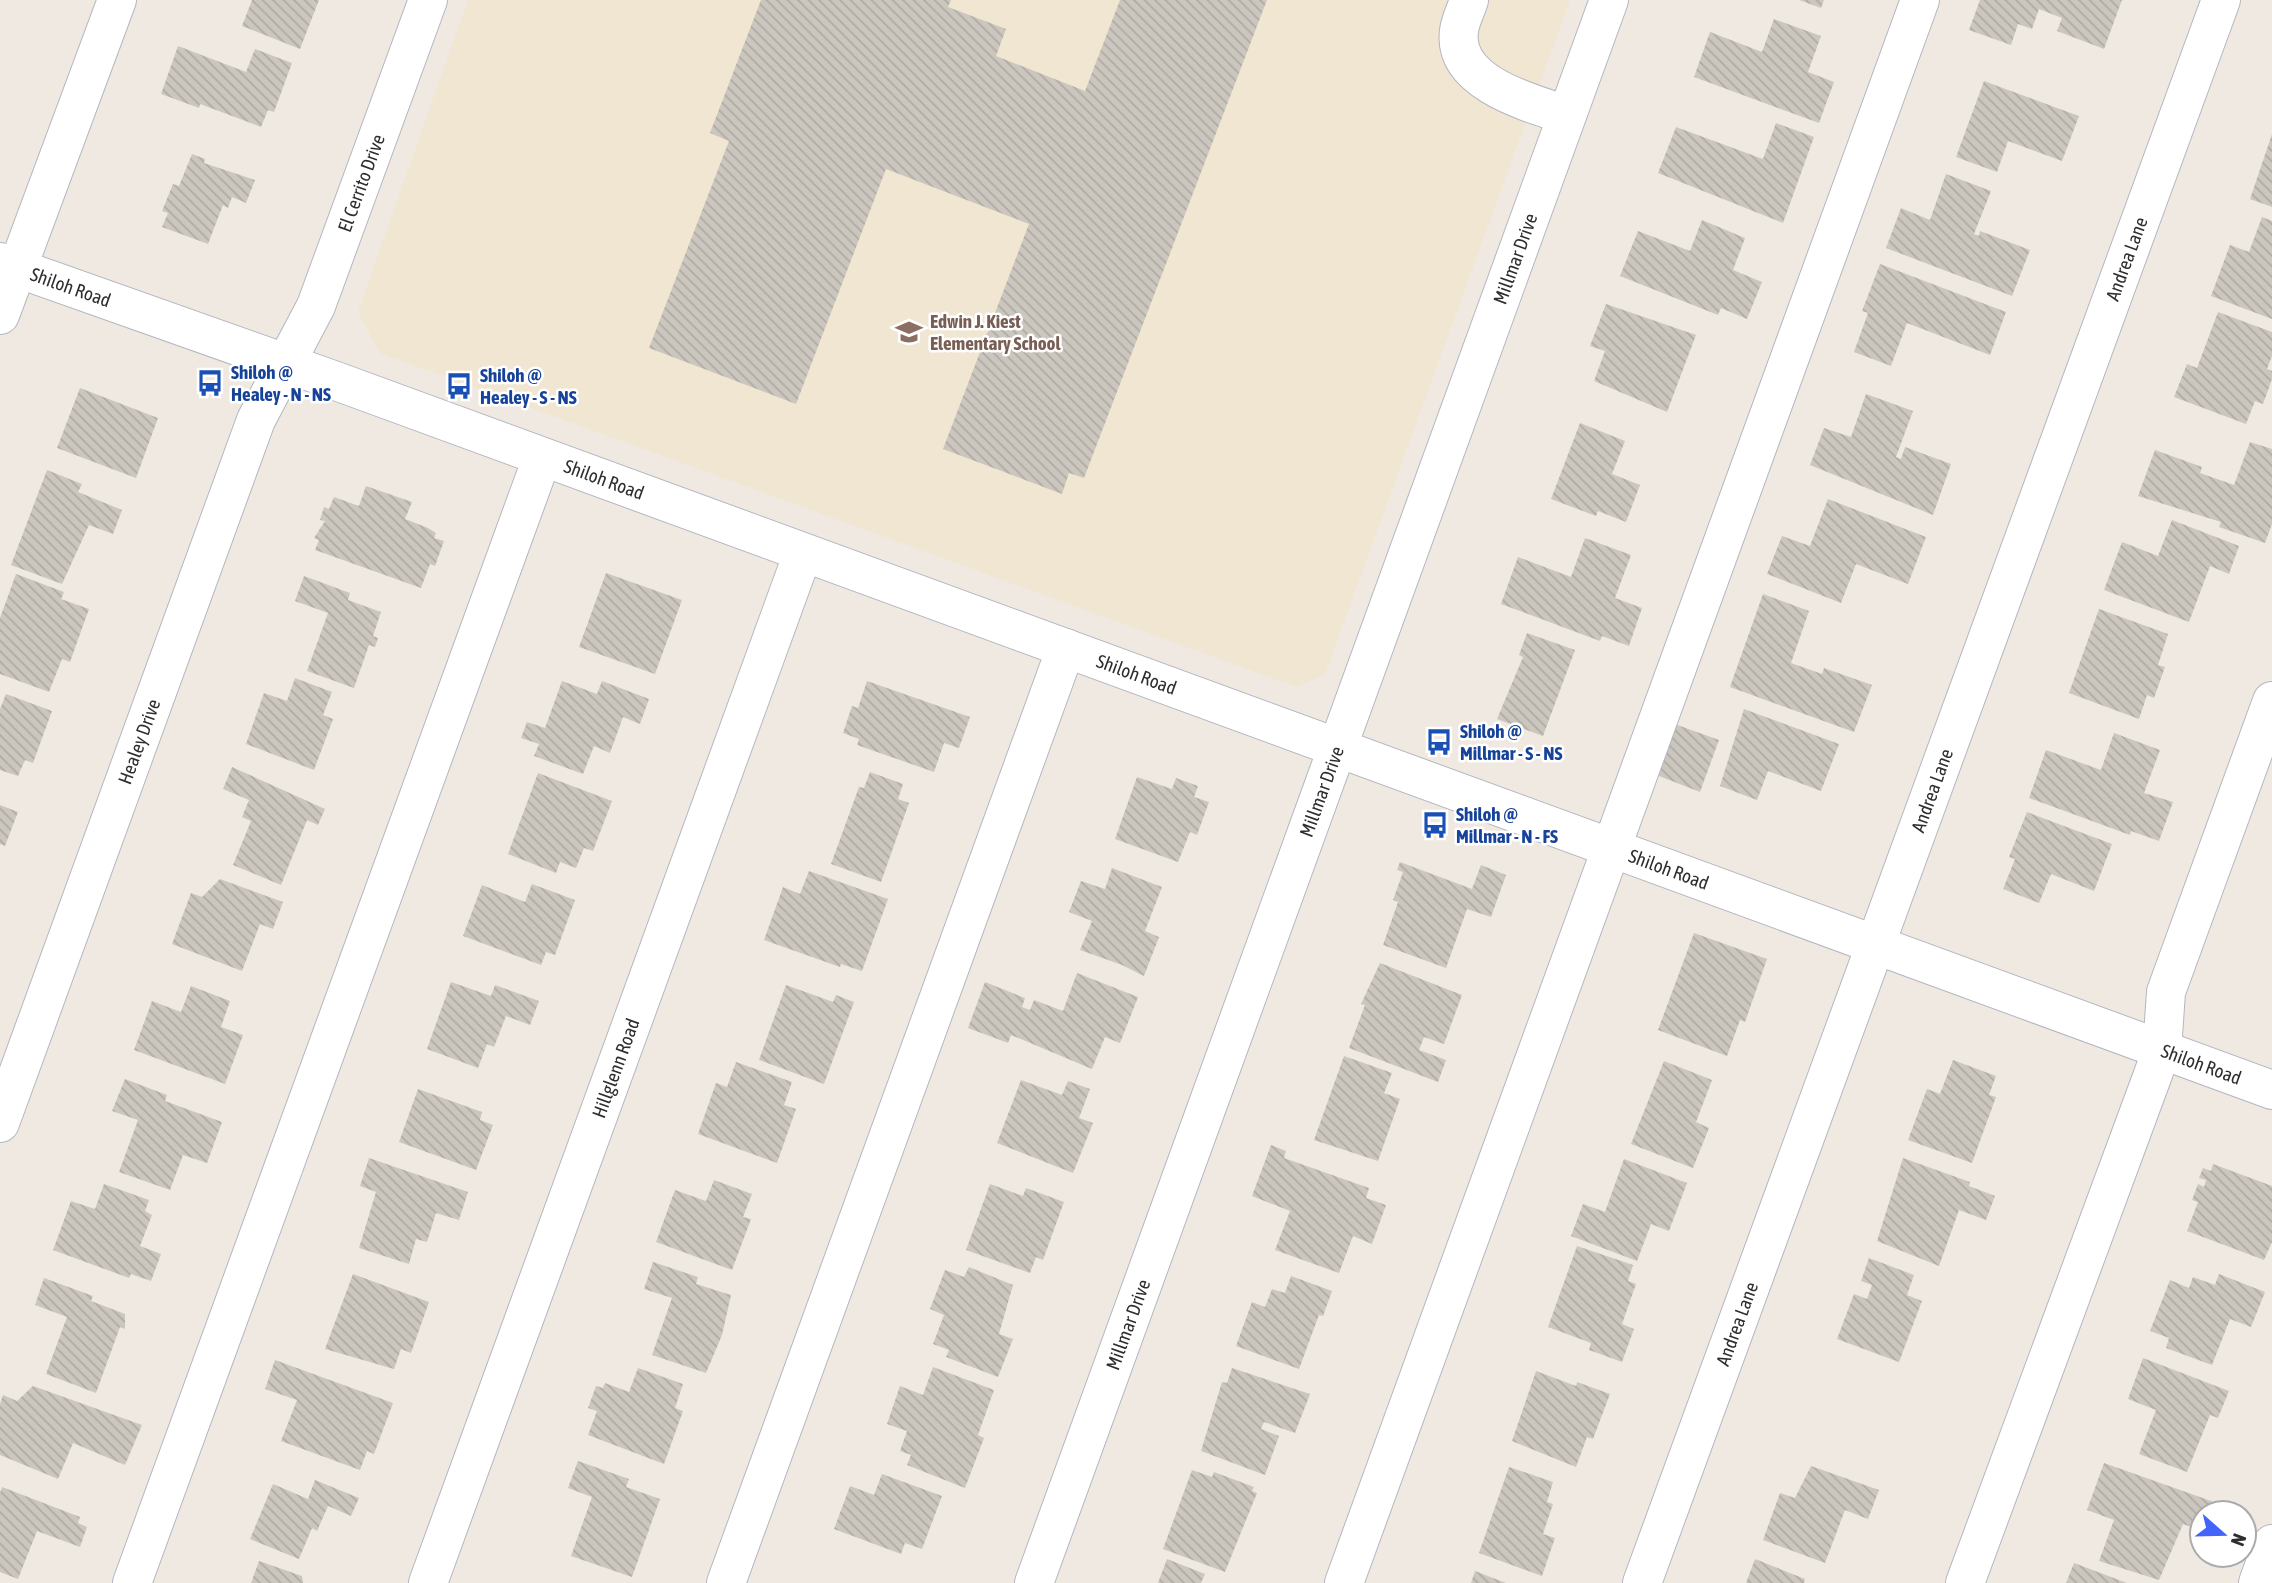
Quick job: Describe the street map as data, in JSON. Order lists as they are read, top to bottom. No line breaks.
{"streets":{"street":["El Cerrito Drive","Millmar Drive","Andrea Lane","Shiloh Road","Healey Drive","Hillglenn Road"]},"crossings":[["El Cerrito Drive","Shiloh Road"],["El Cerrito Drive","Healey Drive"],["Millmar Drive","Shiloh Road"],["Andrea Lane","Shiloh Road"],["Shiloh Road","Healey Drive"],["Shiloh Road","Hillglenn Road"]],"places":{"school or university":["Edwin J. Kiest Elementary School"],"bus stop":["Shiloh @ Healey - N - NS","Shiloh @ Healey - S - NS","Shiloh @ Millmar - S - NS","Shiloh @ Millmar - N - FS"]},"north":"right"}
